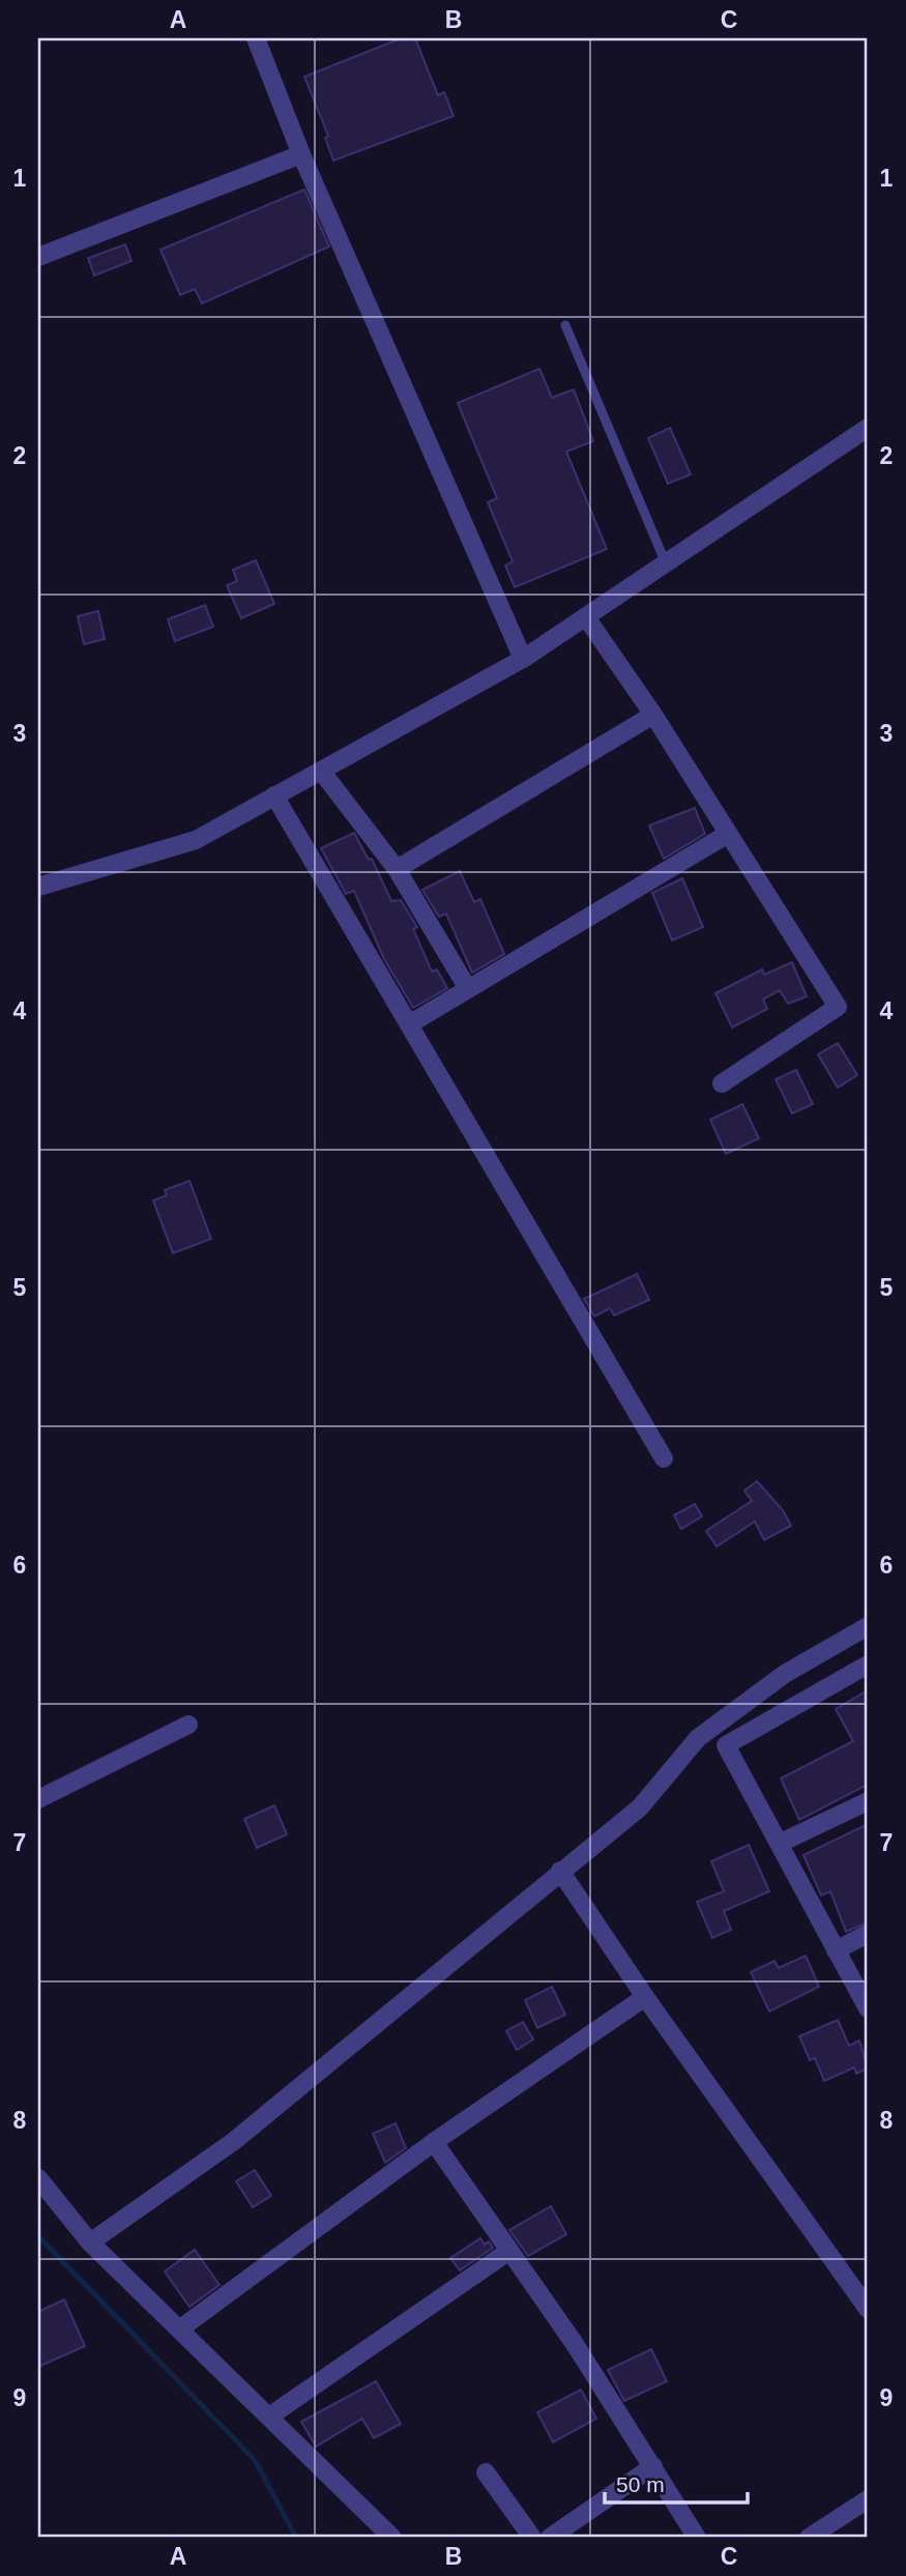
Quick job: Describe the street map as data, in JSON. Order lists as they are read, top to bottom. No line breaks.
{"scale_bar":"50 m","grid":{"columns":["A","B","C"],"rows":["1","2","3","4","5","6","7","8","9"]}}
